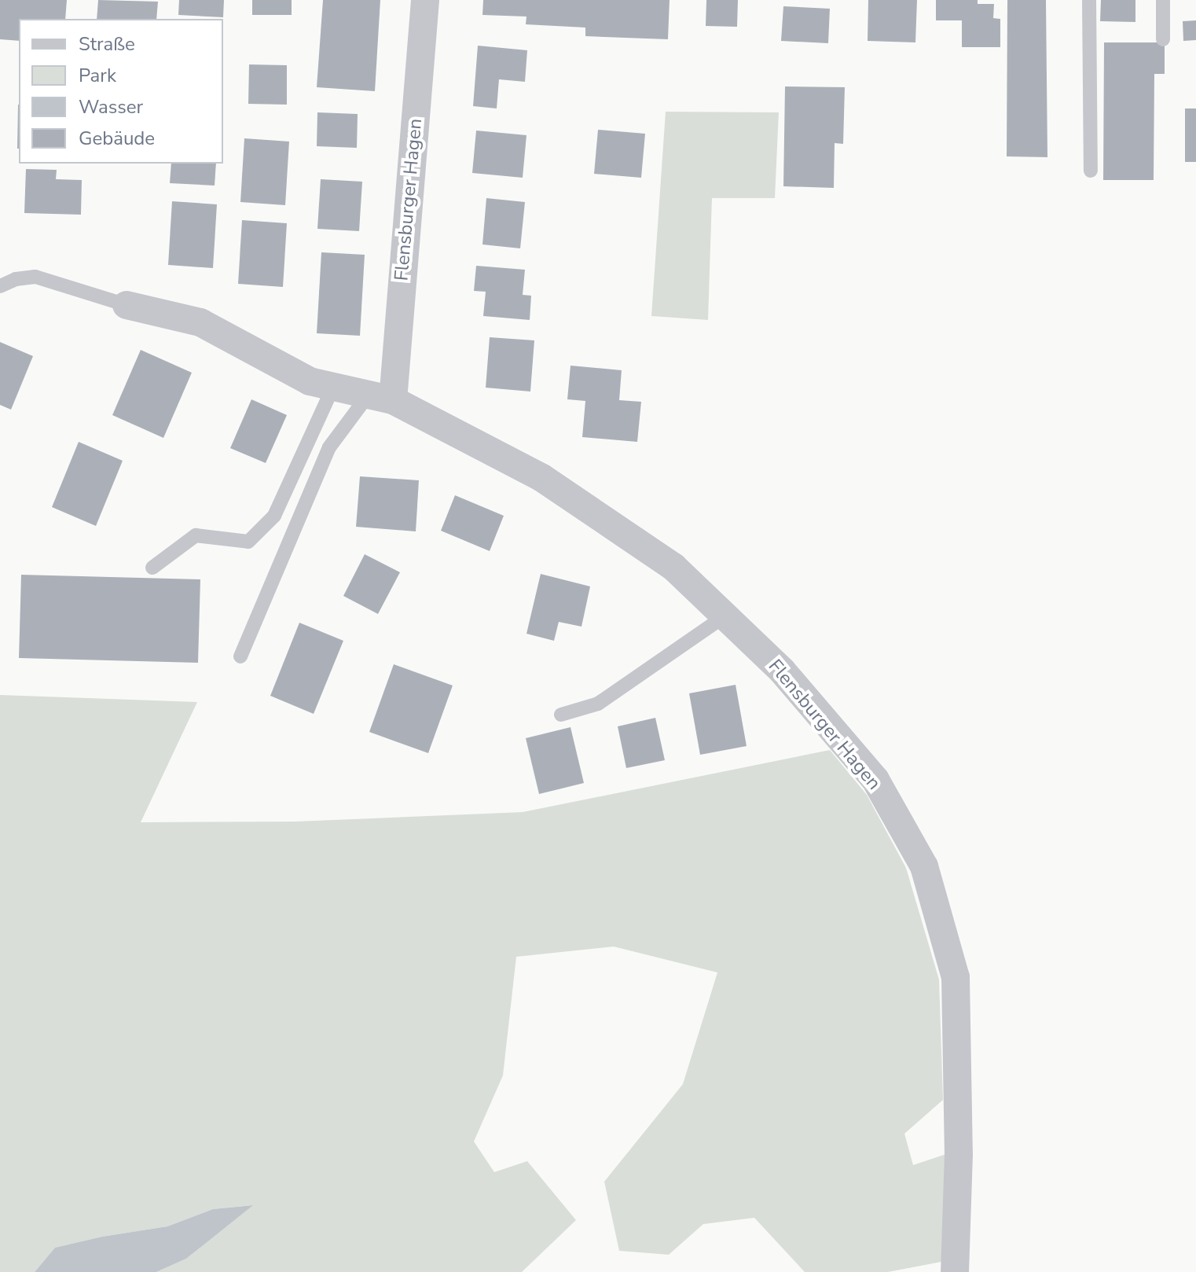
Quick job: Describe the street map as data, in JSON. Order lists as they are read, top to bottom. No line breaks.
{"streets":{"street":["Flensburger Hagen"]},"legend":["Straße","Park","Wasser","Gebäude"]}
